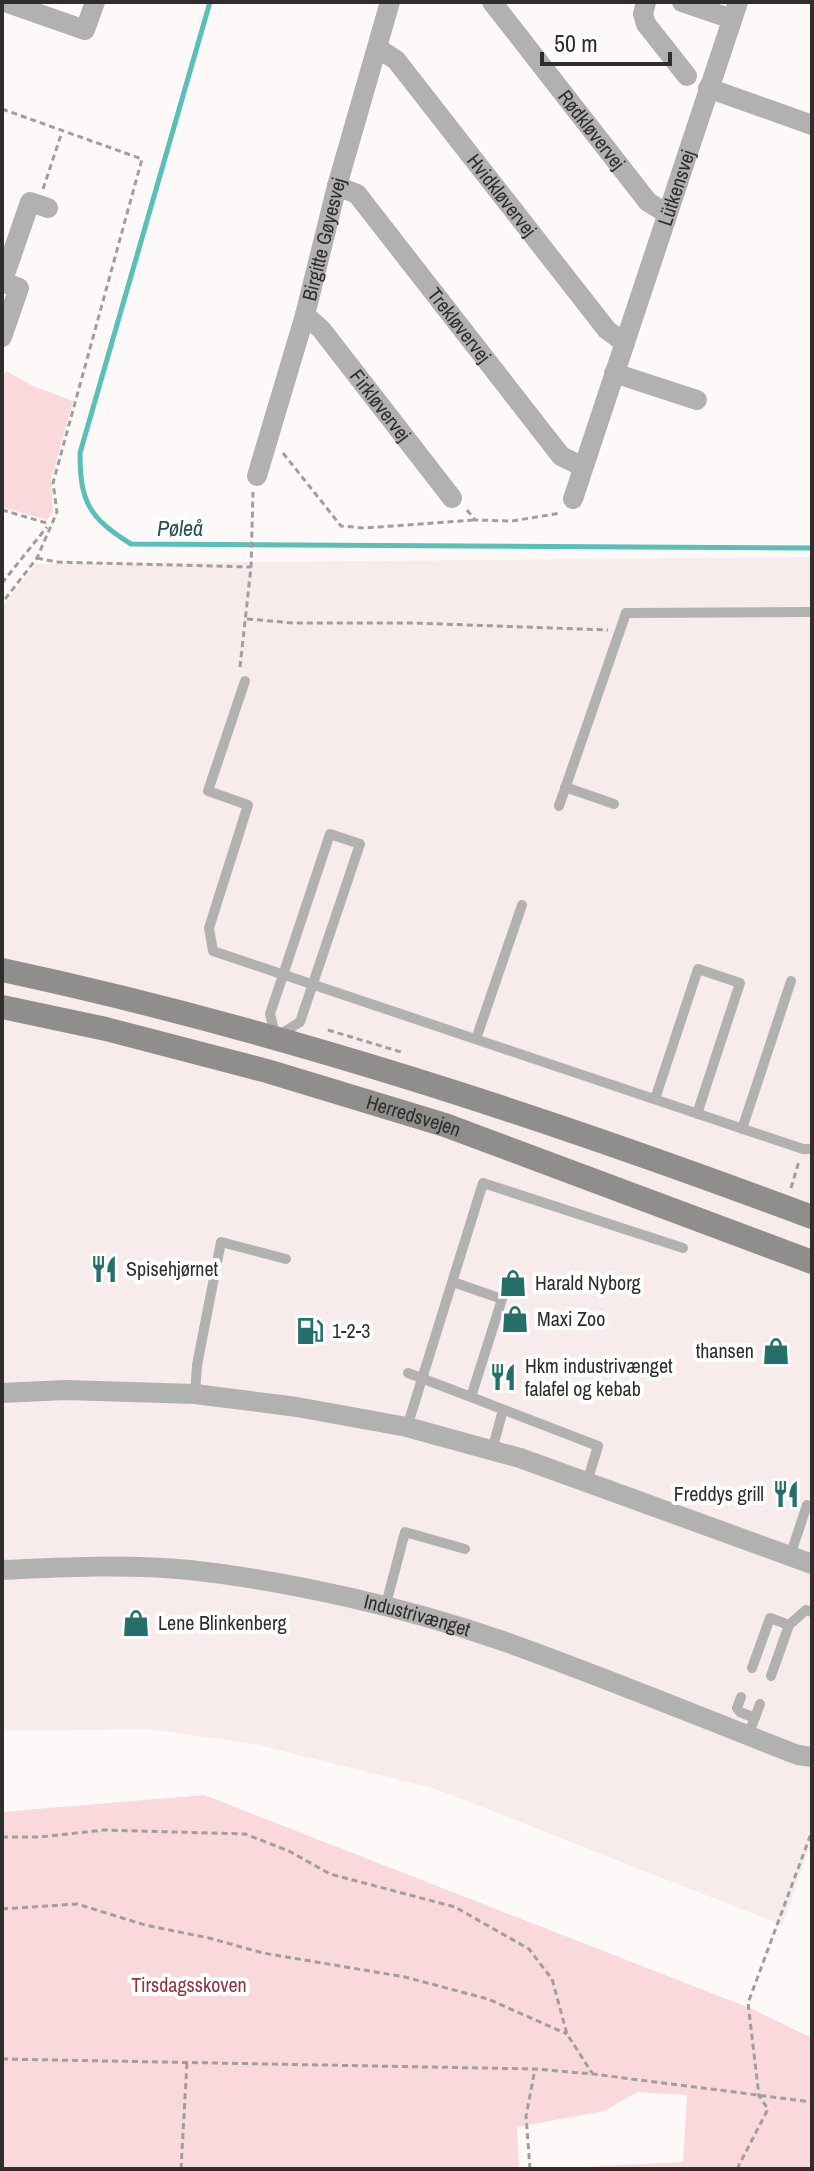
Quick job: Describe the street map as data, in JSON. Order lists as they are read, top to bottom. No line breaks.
{"streets":{"street":["Rødkløvervej","Lütkensvej","Hvidkløvervej","Birgitte Gøyesvej","Trekløvervej","Firkløvervej","Herredsvejen","Industrivænget"]},"crossings":[["Rødkløvervej","Lütkensvej"],["Lütkensvej","Hvidkløvervej"],["Lütkensvej","Trekløvervej"],["Hvidkløvervej","Birgitte Gøyesvej"],["Birgitte Gøyesvej","Trekløvervej"],["Birgitte Gøyesvej","Firkløvervej"]],"water":["Pøleå"],"parks":["Tirsdagsskoven"],"places":{"restaurant":["Spisehjørnet","Hkm industrivænget falafel og kebab","Freddys grill"],"shop":["Harald Nyborg","Maxi Zoo","thansen","Lene Blinkenberg"],"fuel station":["1-2-3"]},"scale_bar":"50 m"}
